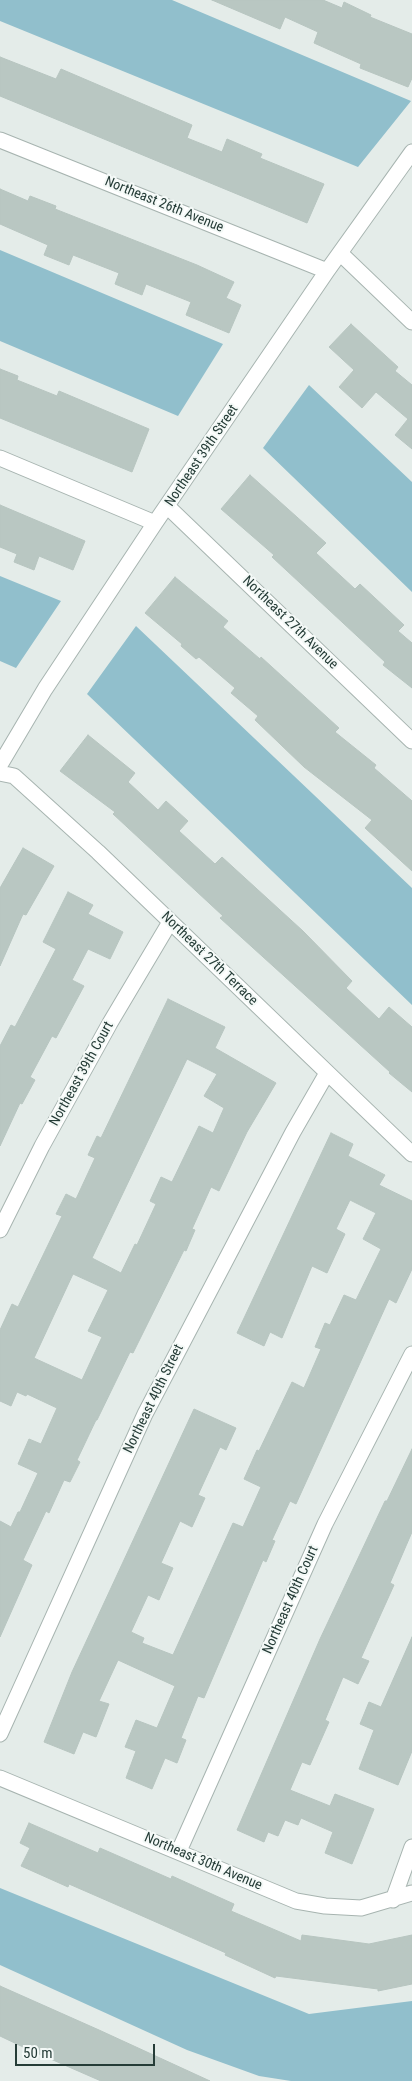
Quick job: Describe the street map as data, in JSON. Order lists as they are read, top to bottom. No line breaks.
{"streets":{"street":["Northeast 26th Avenue","Northeast 39th Street","Northeast 27th Avenue","Northeast 27th Terrace","Northeast 39th Court","Northeast 40th Street","Northeast 40th Court","Northeast 30th Avenue"]},"crossings":[["Northeast 26th Avenue","Northeast 39th Street"],["Northeast 39th Street","Northeast 27th Avenue"],["Northeast 27th Terrace","Northeast 39th Court"],["Northeast 27th Terrace","Northeast 40th Street"],["Northeast 40th Court","Northeast 30th Avenue"]],"scale_bar":"50 m"}
